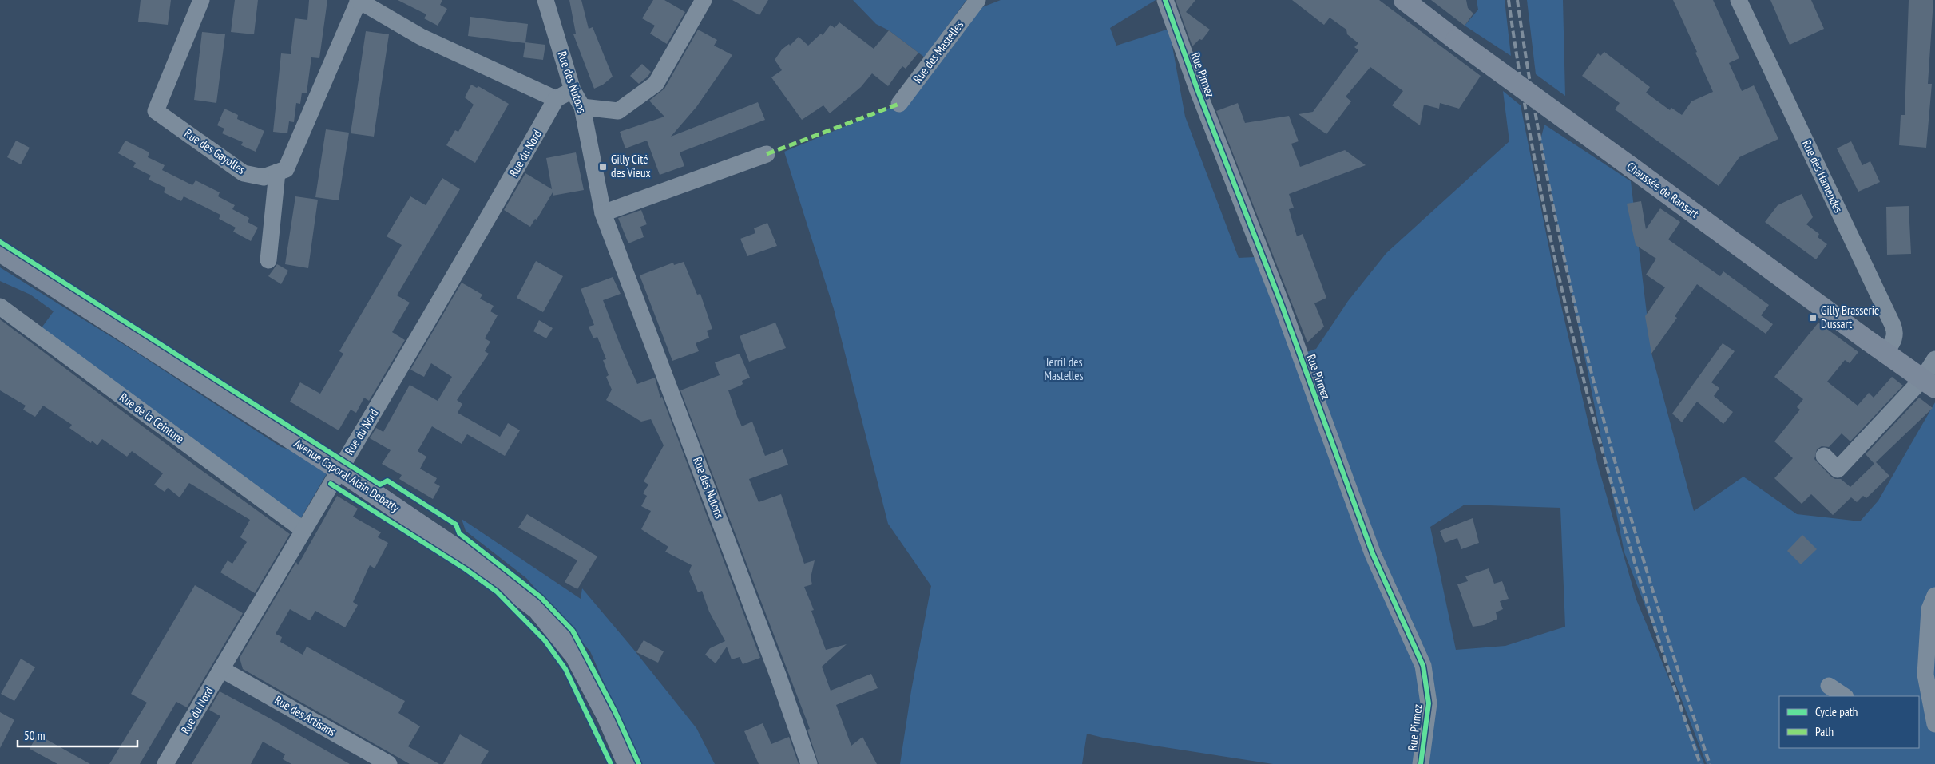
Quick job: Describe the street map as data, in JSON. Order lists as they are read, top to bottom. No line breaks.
{"streets":{"main road":["Chaussée de Ransart","Avenue Caporal Alain Debatty"],"street":["Rue des Mastelles","Rue Pirmez","Rue des Nutons","Rue des Gayolles","Rue du Nord","Rue des Hamendes","Rue de la Ceinture","Rue des Artisans"]},"crossings":[["Rue du Nord","Rue de la Ceinture"],["Rue du Nord","Avenue Caporal Alain Debatty"],["Rue du Nord","Rue des Artisans"],["Rue des Hamendes","Chaussée de Ransart"]],"parks":["Terril des Mastelles"],"places":{"transit":["Gilly Cité des Vieux","Gilly Brasserie Dussart"]},"legend":["Cycle path","Path"],"scale_bar":"50 m"}
